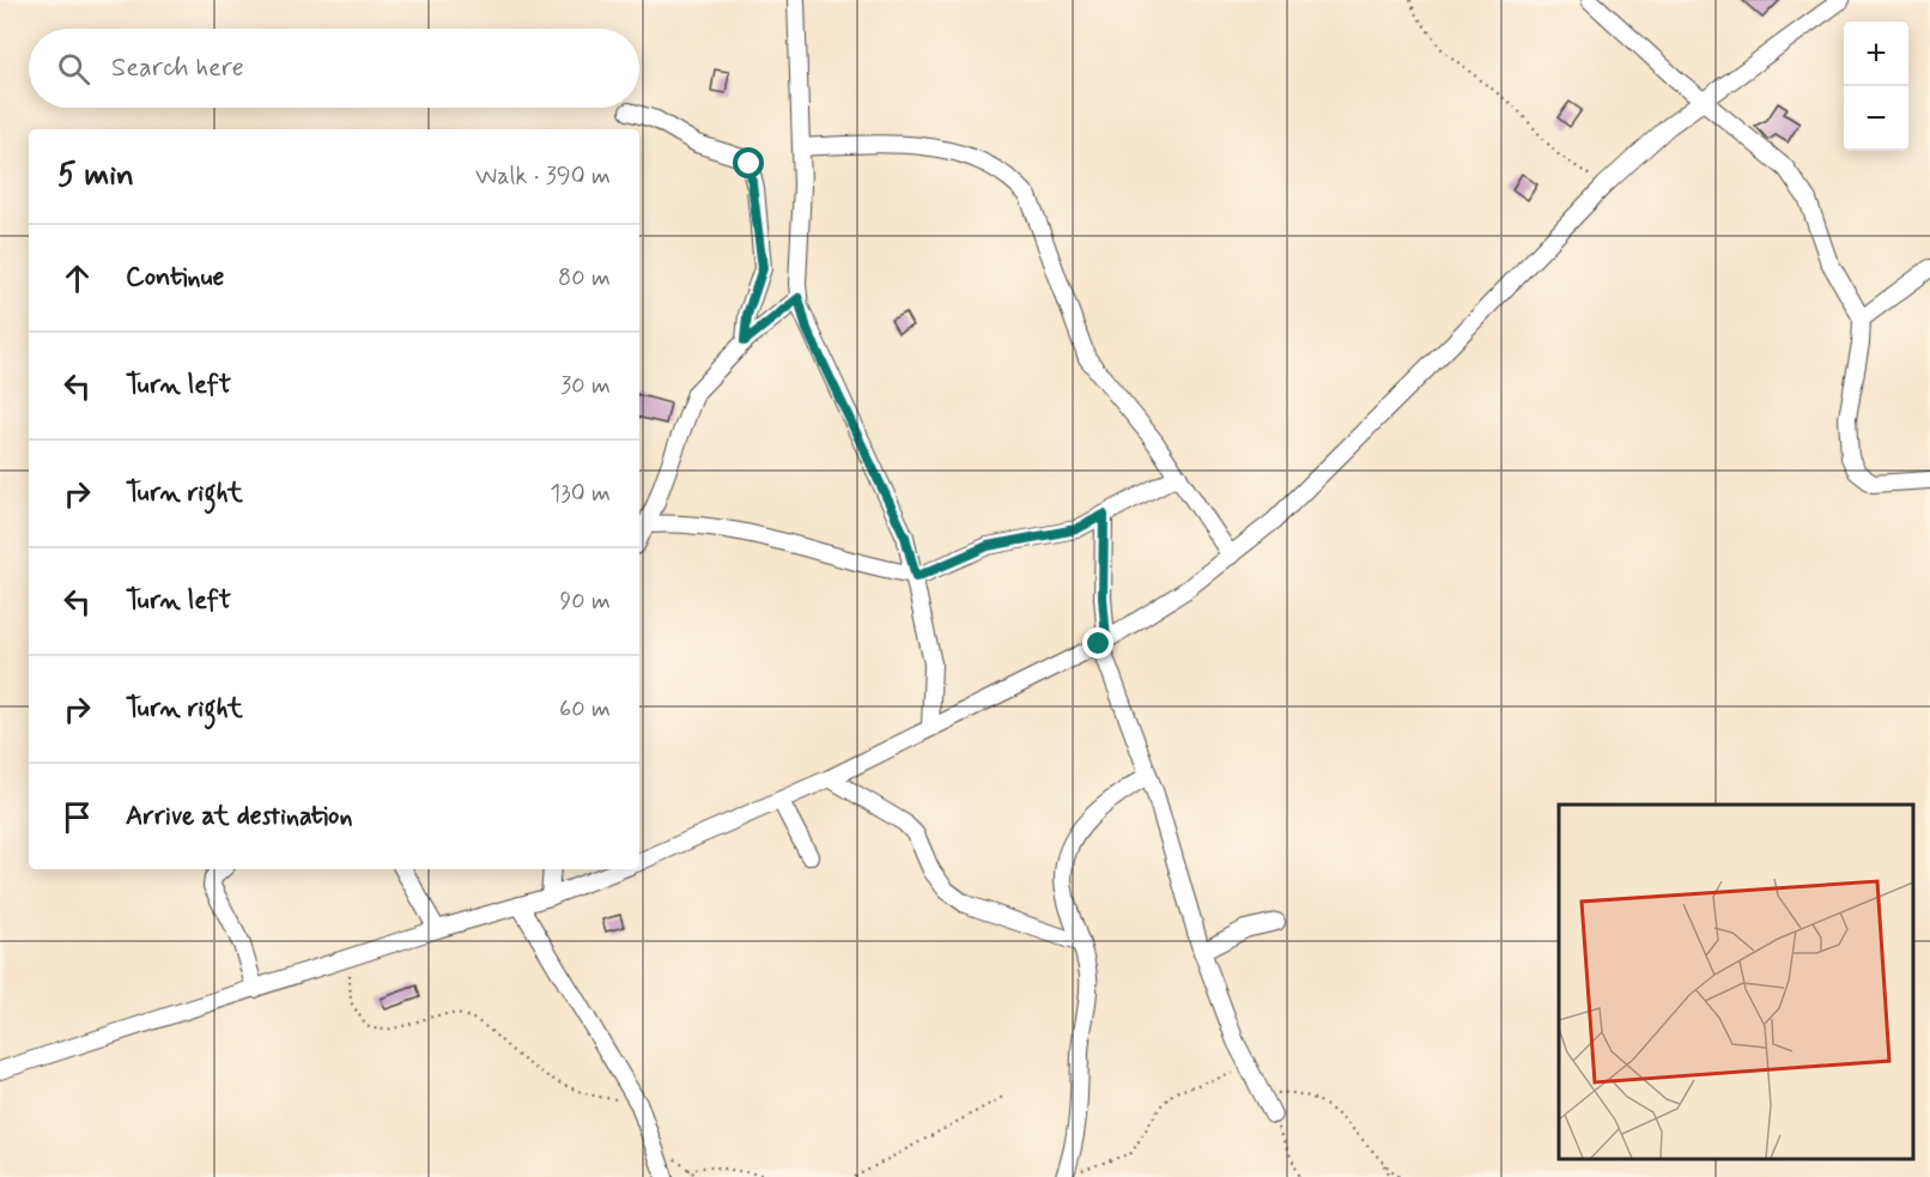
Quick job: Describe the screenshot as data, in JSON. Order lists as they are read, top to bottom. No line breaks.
{"page":{"map_buttons":["+","−"],"search":"Search here","heading":["5 min","Walk · 390 m"],"list":[["Continue","80 m"],["Turn left","30 m"],["Turn right","130 m"],["Turn left","90 m"],["Turn right","60 m"],"Arrive at destination"]}}
